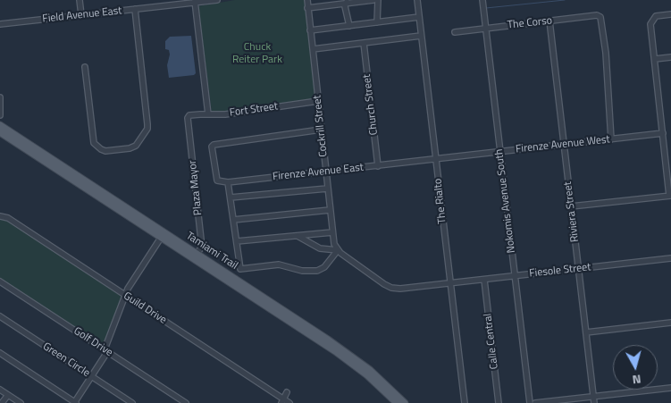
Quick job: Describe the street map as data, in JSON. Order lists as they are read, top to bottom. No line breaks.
{"streets":{"main road":["Tamiami Trail"],"street":["Field Avenue East","The Corso","Church Street","Fort Street","Cockrill Street","Firenze Avenue West","Firenze Avenue East","Plaza Mayor","The Rialto","Nokomis Avenue South","Riviera Street","Fiesole Street","Guild Drive","Calle Central","Golf Drive","Green Circle"]},"crossings":[["The Corso","Firenze Avenue West"],["The Corso","Nokomis Avenue South"],["The Corso","Riviera Street"],["Church Street","Firenze Avenue East"],["Fort Street","Cockrill Street"],["Fort Street","Plaza Mayor"],["Cockrill Street","Firenze Avenue East"],["Firenze Avenue West","Firenze Avenue East"],["Firenze Avenue West","The Rialto"],["Firenze Avenue West","Nokomis Avenue South"],["Firenze Avenue West","Riviera Street"],["Firenze Avenue East","The Rialto"],["Plaza Mayor","Tamiami Trail"],["The Rialto","Fiesole Street"],["Nokomis Avenue South","Fiesole Street"],["Riviera Street","Fiesole Street"],["Fiesole Street","Calle Central"]],"parks":["Chuck Reiter Park"],"north":"bottom"}
